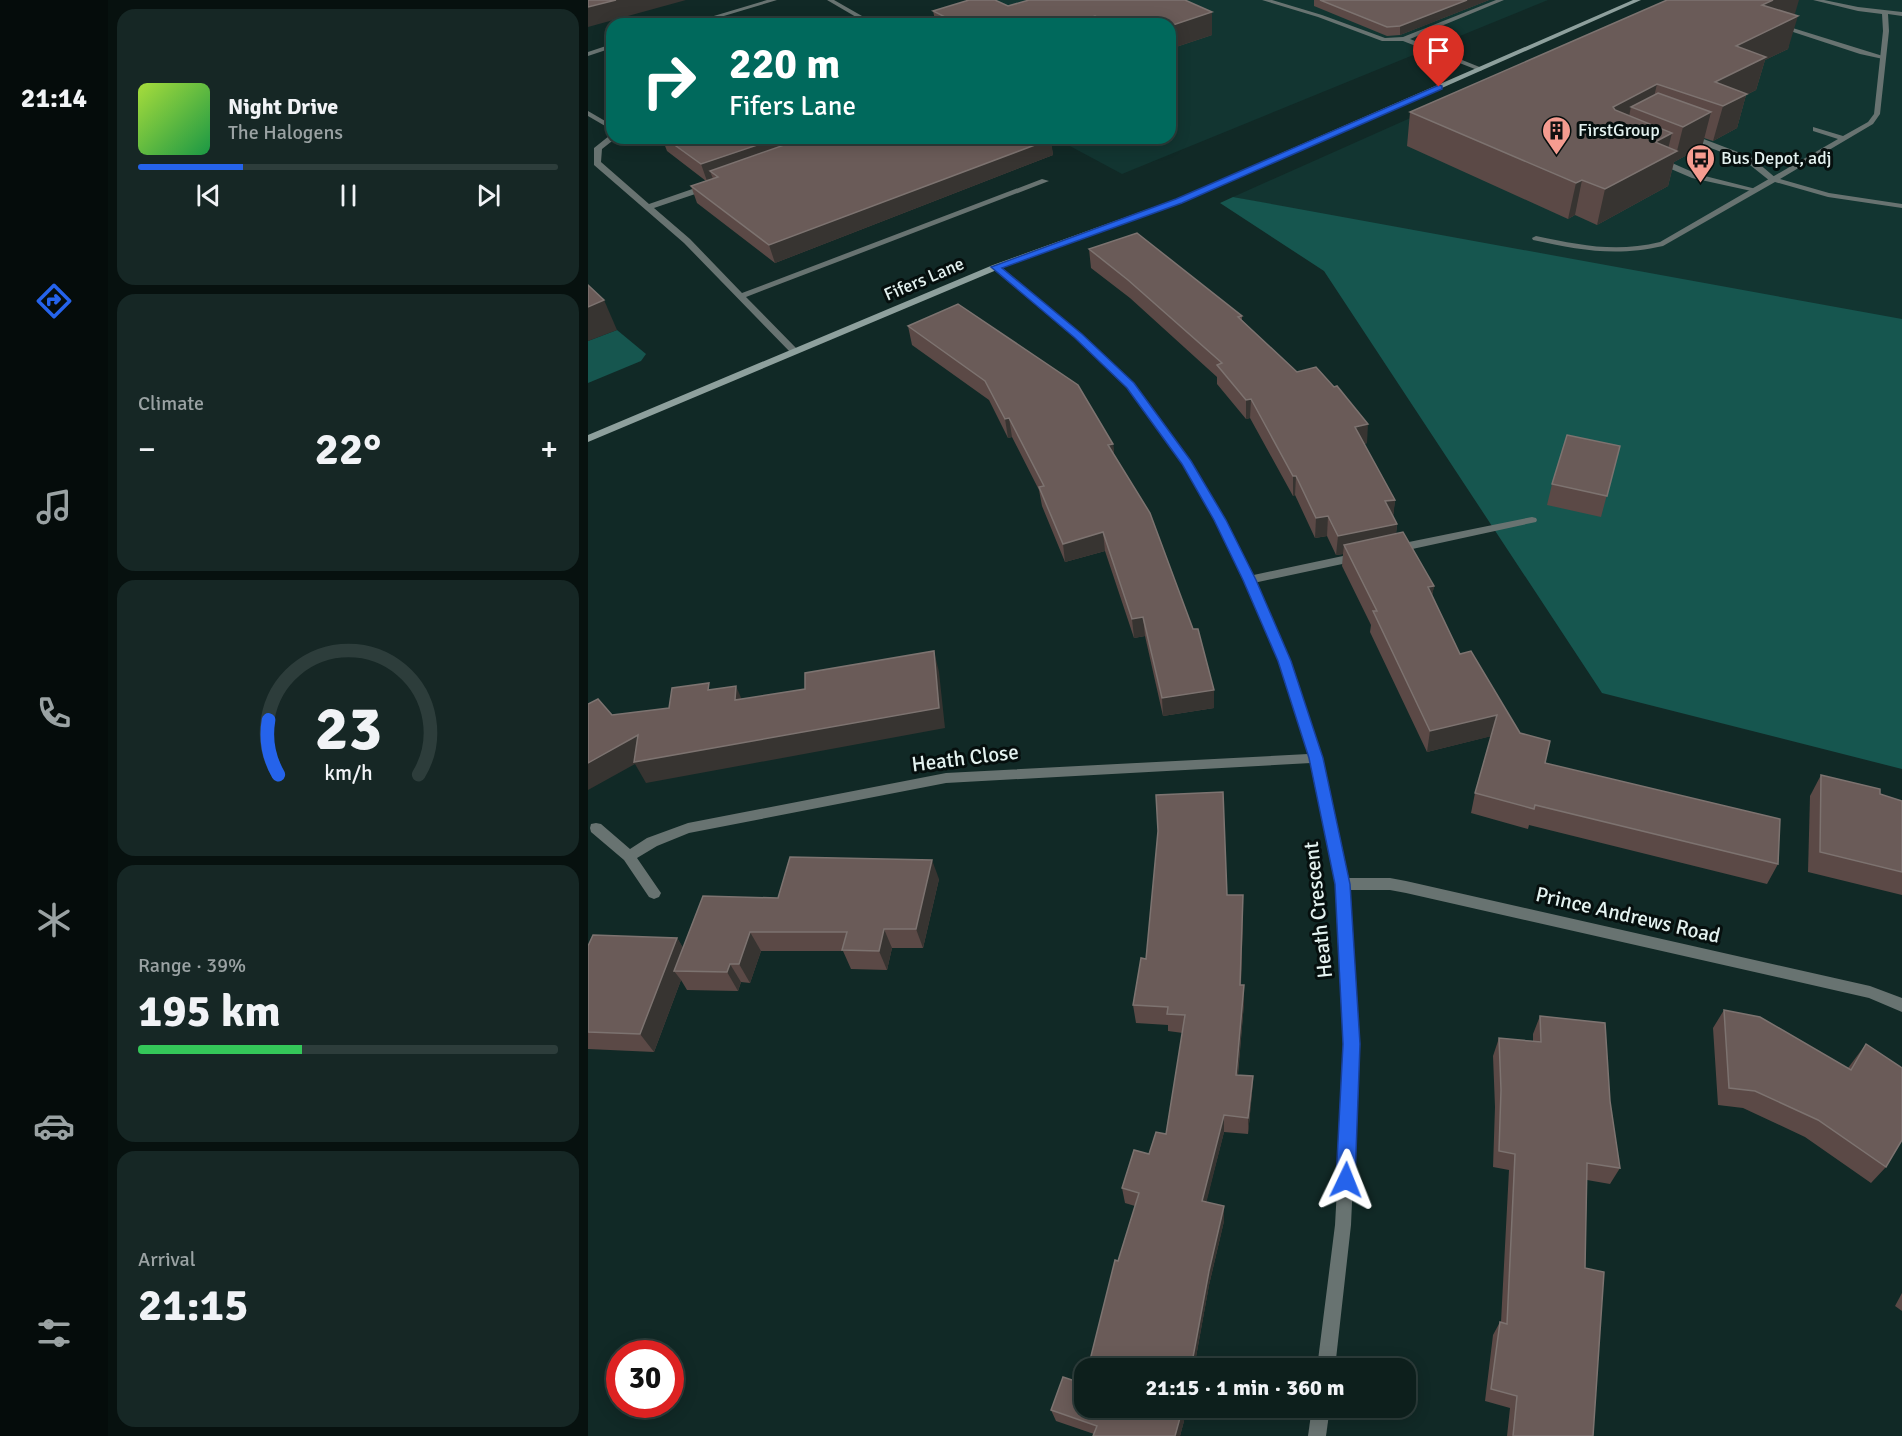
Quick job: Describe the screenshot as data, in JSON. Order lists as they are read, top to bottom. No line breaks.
{"streets":{"street":["Fifers Lane","Heath Close","Heath Crescent","Prince Andrews Road"]},"crossings":[["Fifers Lane","Heath Crescent"],["Heath Close","Heath Crescent"],["Heath Crescent","Prince Andrews Road"]],"places":{"building":["FirstGroup"],"bus stop":["Bus Depot, adj"]},"page":{"tabs":"21:14","turn":["220 m","Fifers Lane"],"song":["Night Drive","The Halogens"],"tile":["Climate",["Range · 39%","195 km"],["Arrival","21:15"]],"heat":["−","22°","+"],"limit":"30","trip":"21:15 · 1 min · 360 m","gauge":["23","km/h"]}}
